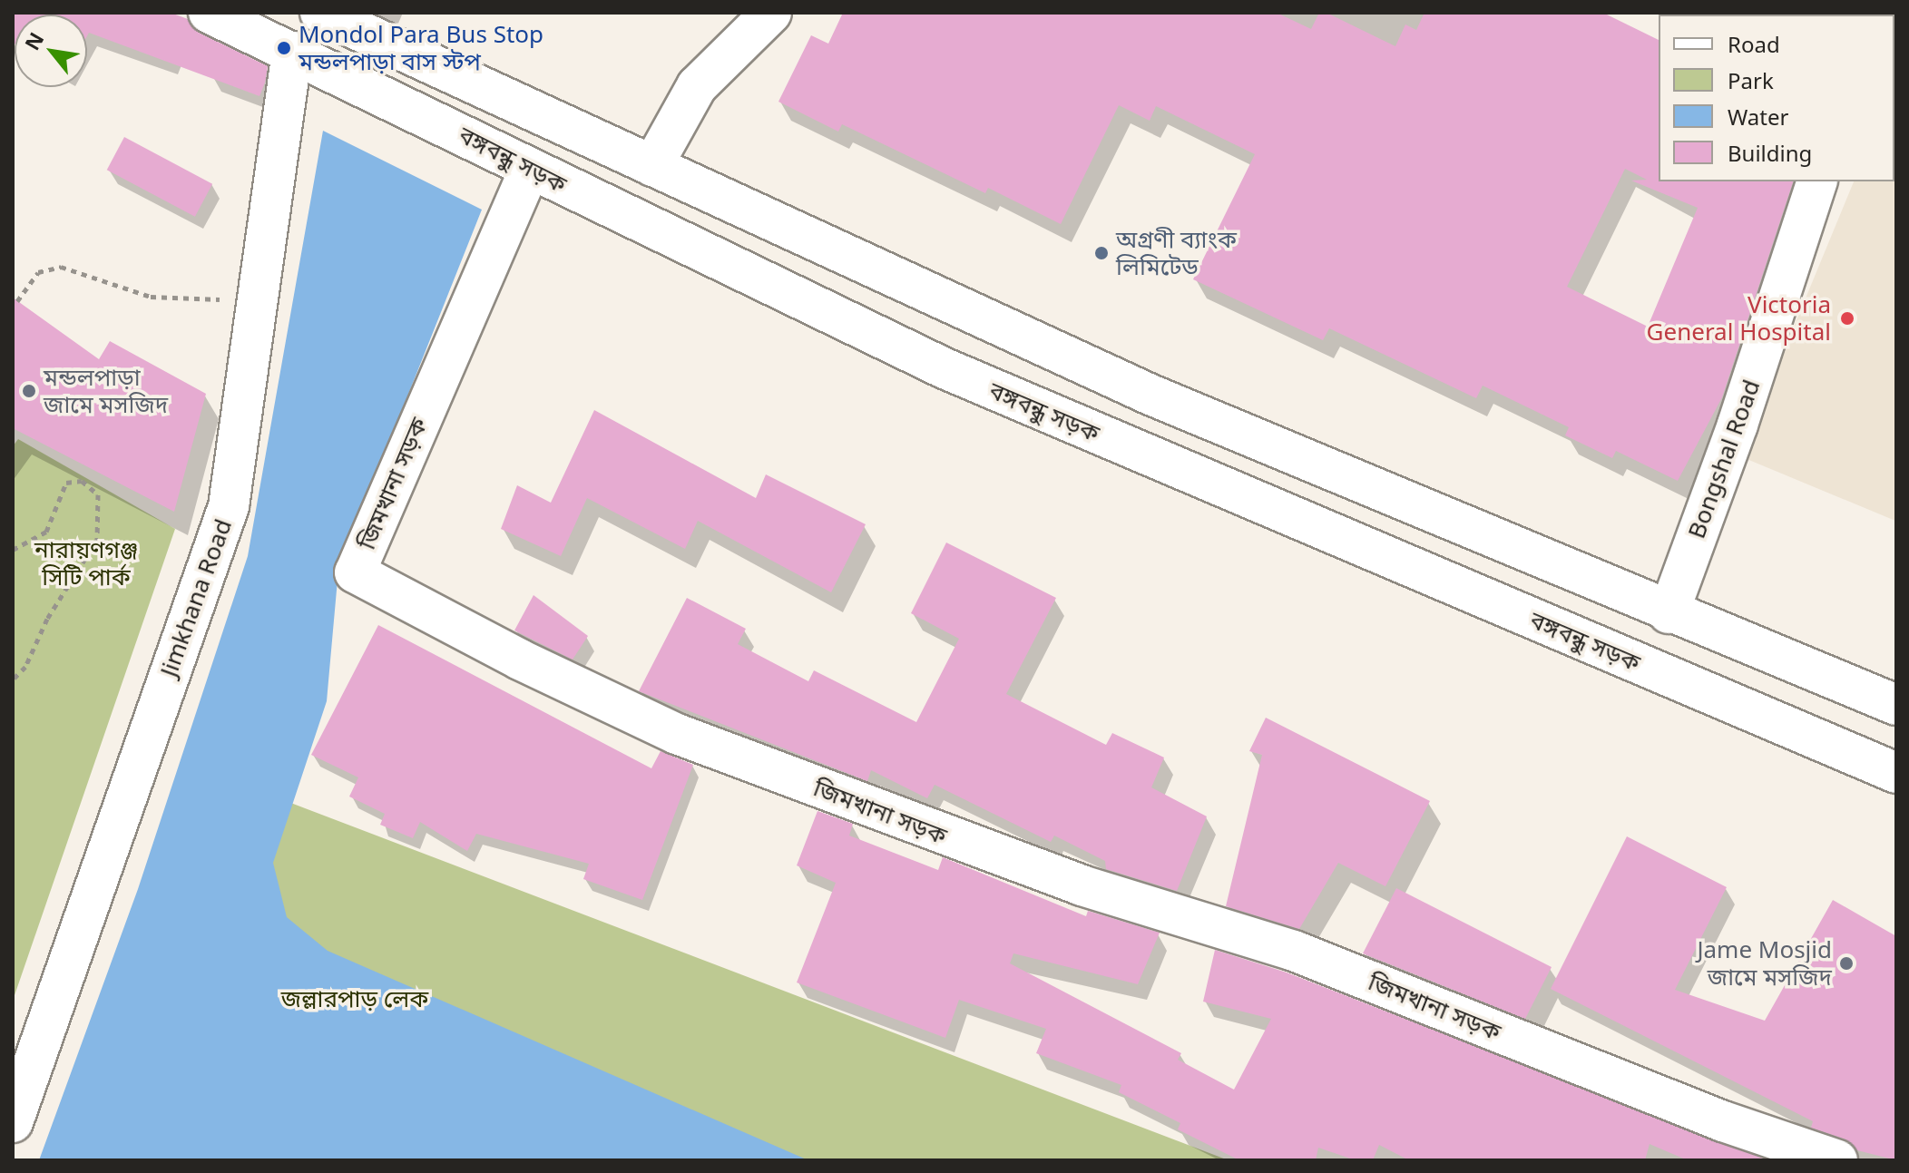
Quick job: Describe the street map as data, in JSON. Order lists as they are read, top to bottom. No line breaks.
{"streets":{"street":["বঙ্গবন্ধু সড়ক","Bongshal Road","জিমখানা সড়ক","Jimkhana Road"]},"crossings":[["বঙ্গবন্ধু সড়ক","জিমখানা সড়ক"],["বঙ্গবন্ধু সড়ক","Jimkhana Road"]],"parks":["নারায়ণগঞ্জ সিটি পার্ক","জল্লারপাড় লেক"],"places":["Mondol Para Bus Stop মন্ডলপাড়া বাস স্টপ","অগ্রণী ব্যাংক লিমিটেড","Victoria General Hospital","মন্ডলপাড়া জামে মসজিদ","Jame Mosjid জামে মসজিদ"],"legend":["Road","Park","Water","Building"],"north":"top left"}
